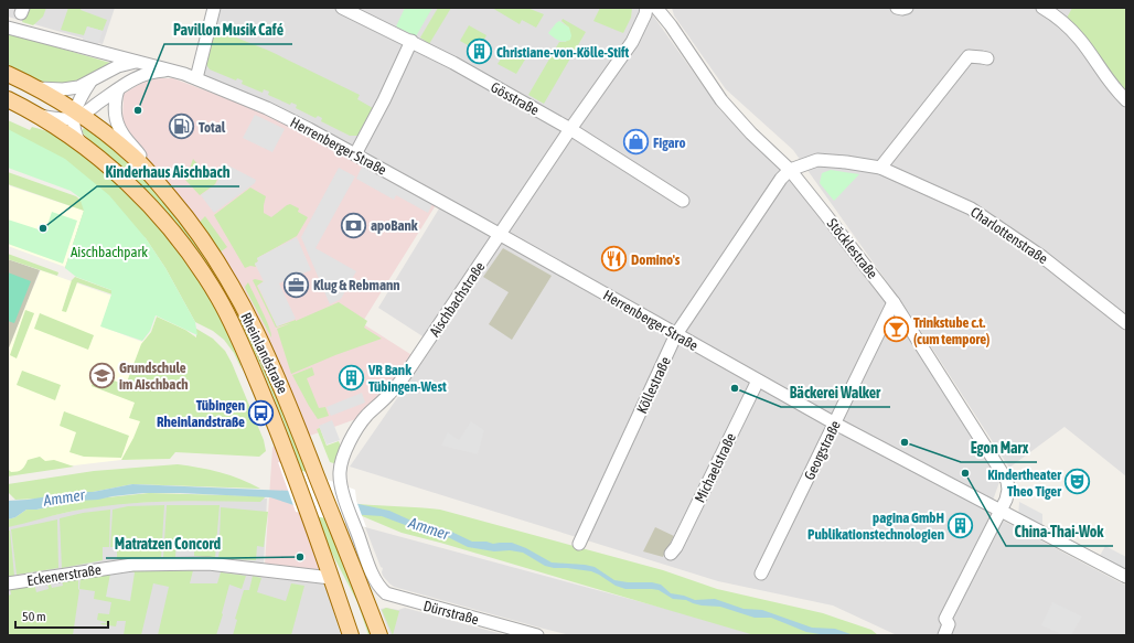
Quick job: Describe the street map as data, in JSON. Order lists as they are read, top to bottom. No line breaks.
{"streets":{"main road":["Herrenberger Straße","Rheinlandstraße"],"street":["Gösstraße","Charlottenstraße","Stöcklestraße","Aischbachstraße","Köllestraße","Georgstraße","Michaelstraße","Eckenerstraße","Dürrstraße"]},"crossings":[["Gösstraße","Aischbachstraße"],["Herrenberger Straße","Stöcklestraße"],["Herrenberger Straße","Aischbachstraße"],["Herrenberger Straße","Rheinlandstraße"],["Herrenberger Straße","Köllestraße"],["Herrenberger Straße","Georgstraße"],["Herrenberger Straße","Michaelstraße"],["Charlottenstraße","Stöcklestraße"],["Charlottenstraße","Köllestraße"],["Stöcklestraße","Köllestraße"],["Stöcklestraße","Georgstraße"],["Aischbachstraße","Dürrstraße"],["Rheinlandstraße","Eckenerstraße"]],"water":["Ammer"],"parks":["Aischbachpark"],"places":{"building":["Christiane-von-Kölle-Stift","VR Bank Tübingen-West","pagina GmbH Publikationstechnologien"],"other":["Pavillon Musik Café","Kinderhaus Aischbach","Bäckerei Walker","Egon Marx","China-Thai-Wok","Matratzen Concord"],"fuel station":["Total"],"shop":["Figaro"],"bank":["apoBank"],"restaurant":["Domino's"],"office":["Klug & Rebmann"],"bar":["Trinkstube c.t. (cum tempore)"],"school or university":["Grundschule im Aischbach"],"bus stop":["Tübingen Rheinlandstraße"],"theatre":["Kindertheater Theo Tiger"]},"scale_bar":"50 m"}
